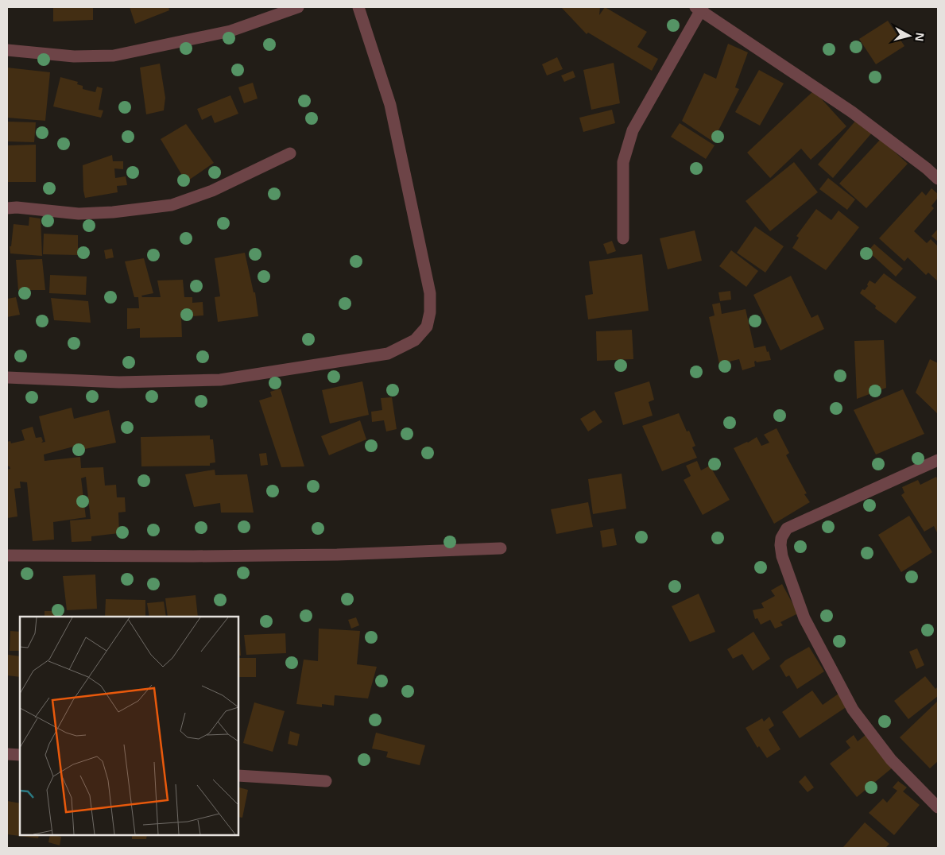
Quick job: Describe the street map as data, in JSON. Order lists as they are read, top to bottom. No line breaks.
{"north":"right"}
